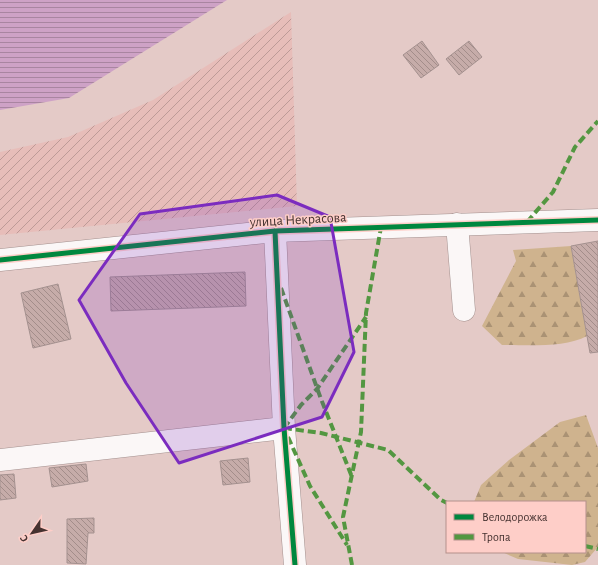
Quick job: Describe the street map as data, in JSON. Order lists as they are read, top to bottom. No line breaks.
{"streets":{"street":["улица Некрасова"]},"legend":["Велодорожка","Тропа"],"north":"bottom left"}
